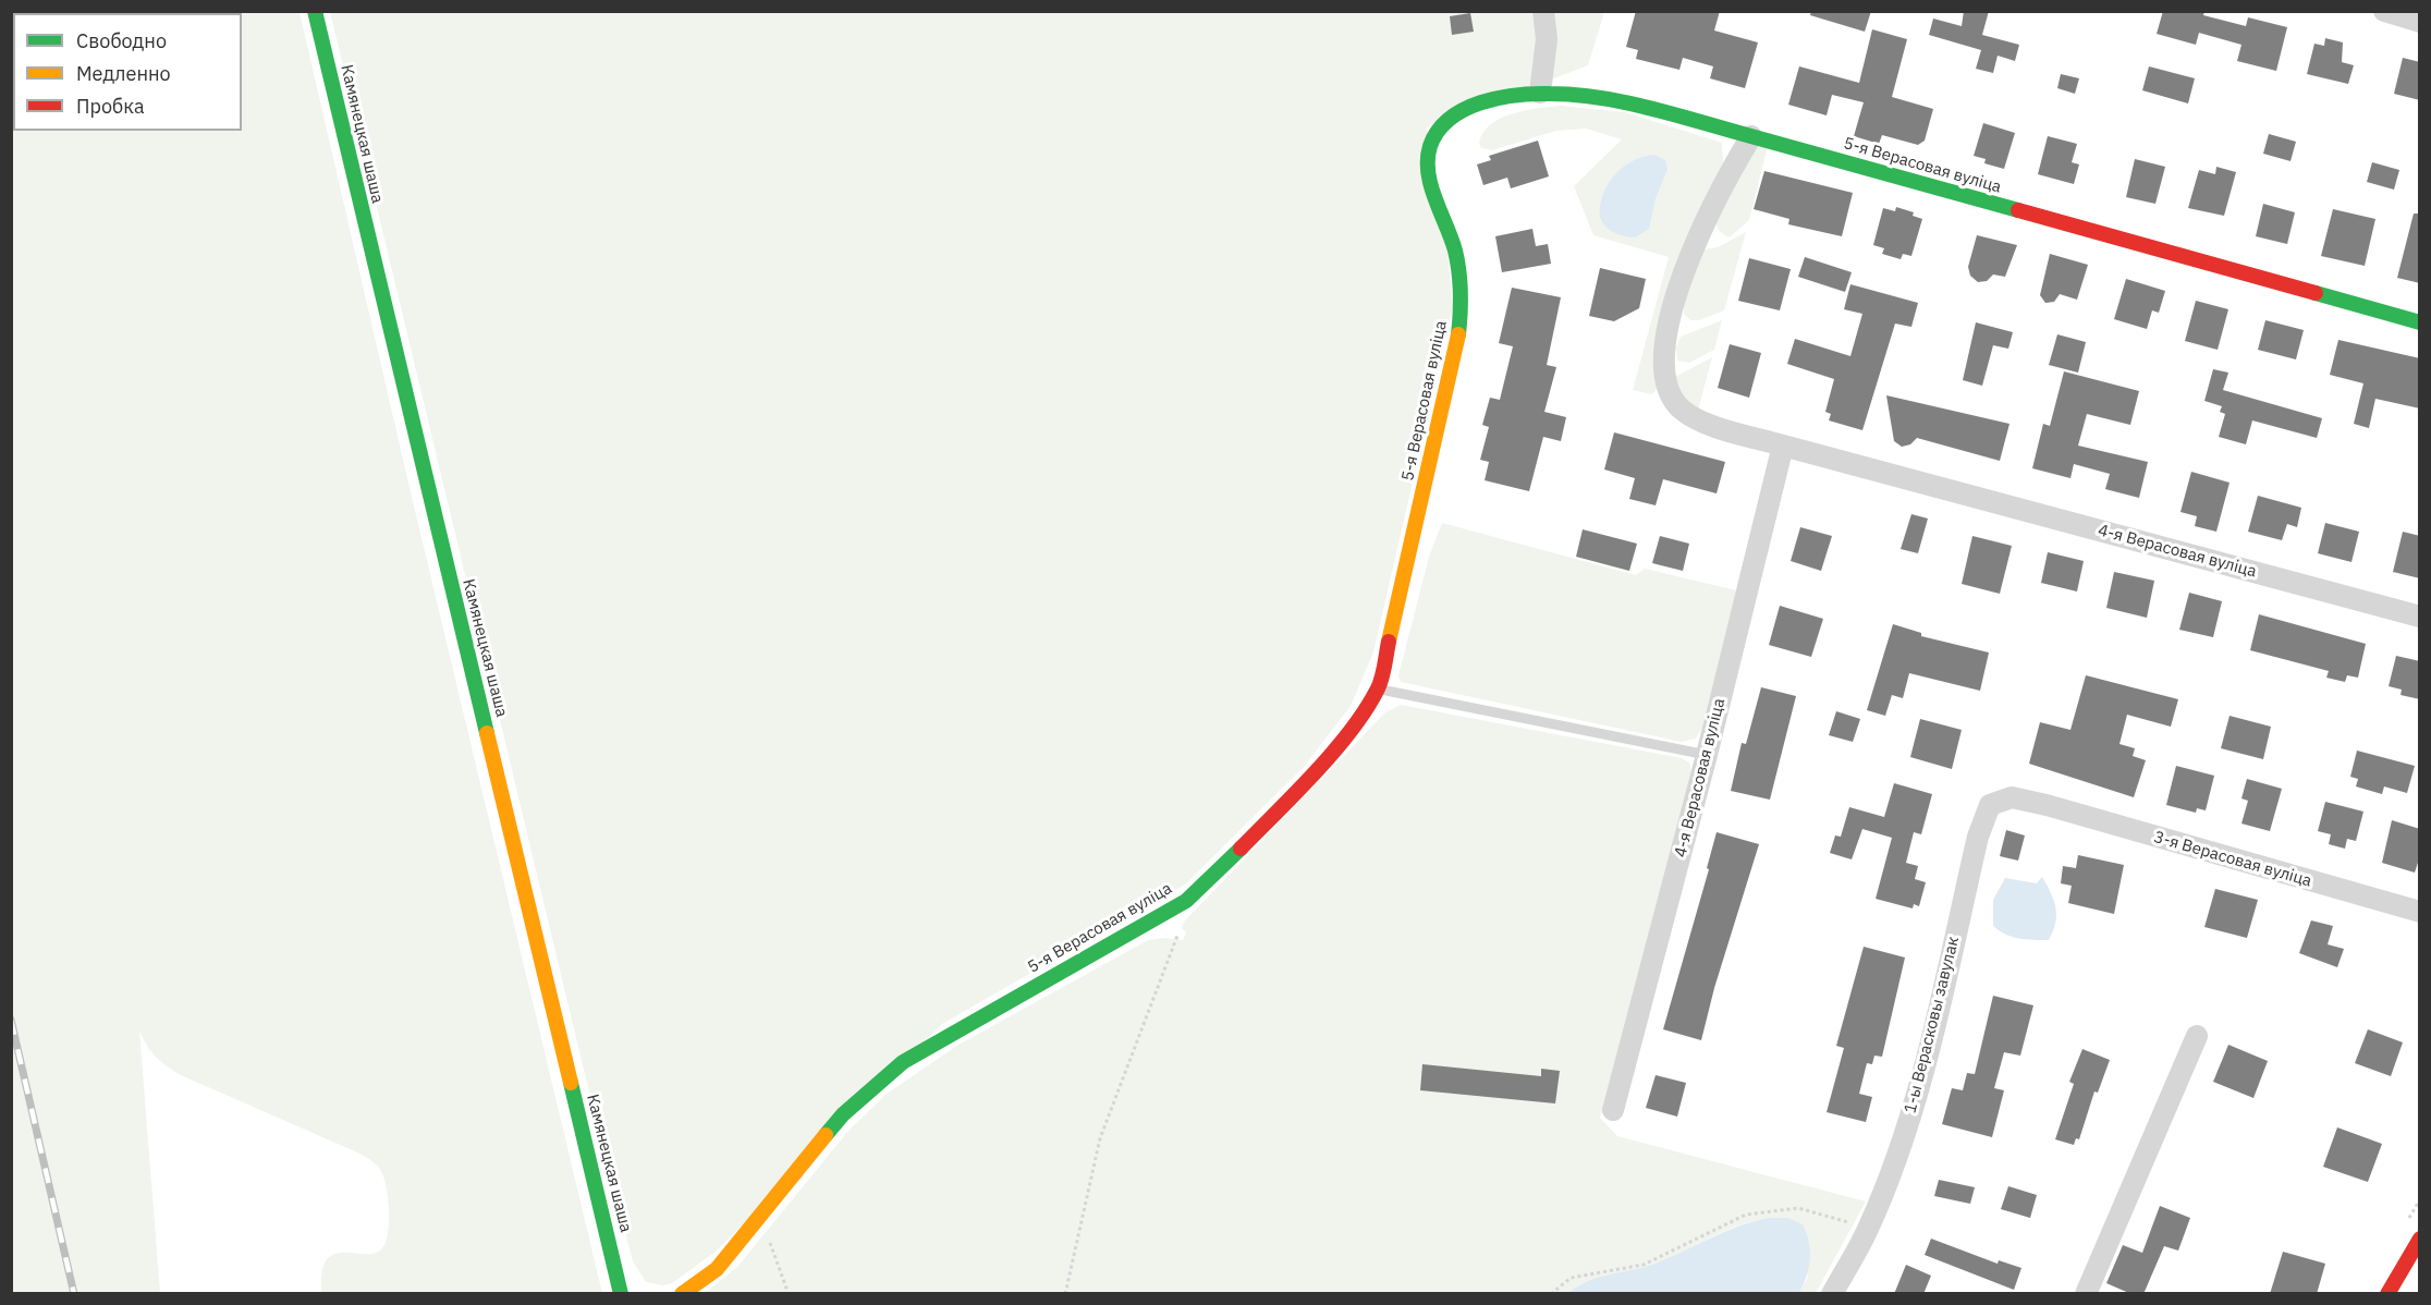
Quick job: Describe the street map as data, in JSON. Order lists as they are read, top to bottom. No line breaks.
{"streets":{"street":["Камянецкая шаша","5-я Верасовая вуліца","4-я Верасовая вуліца","3-я Верасовая вуліца","1-ы Верасковы завулак"]},"crossings":[["5-я Верасовая вуліца","4-я Верасовая вуліца"],["3-я Верасовая вуліца","1-ы Верасковы завулак"]],"legend":["Свободно","Медленно","Пробка"]}
